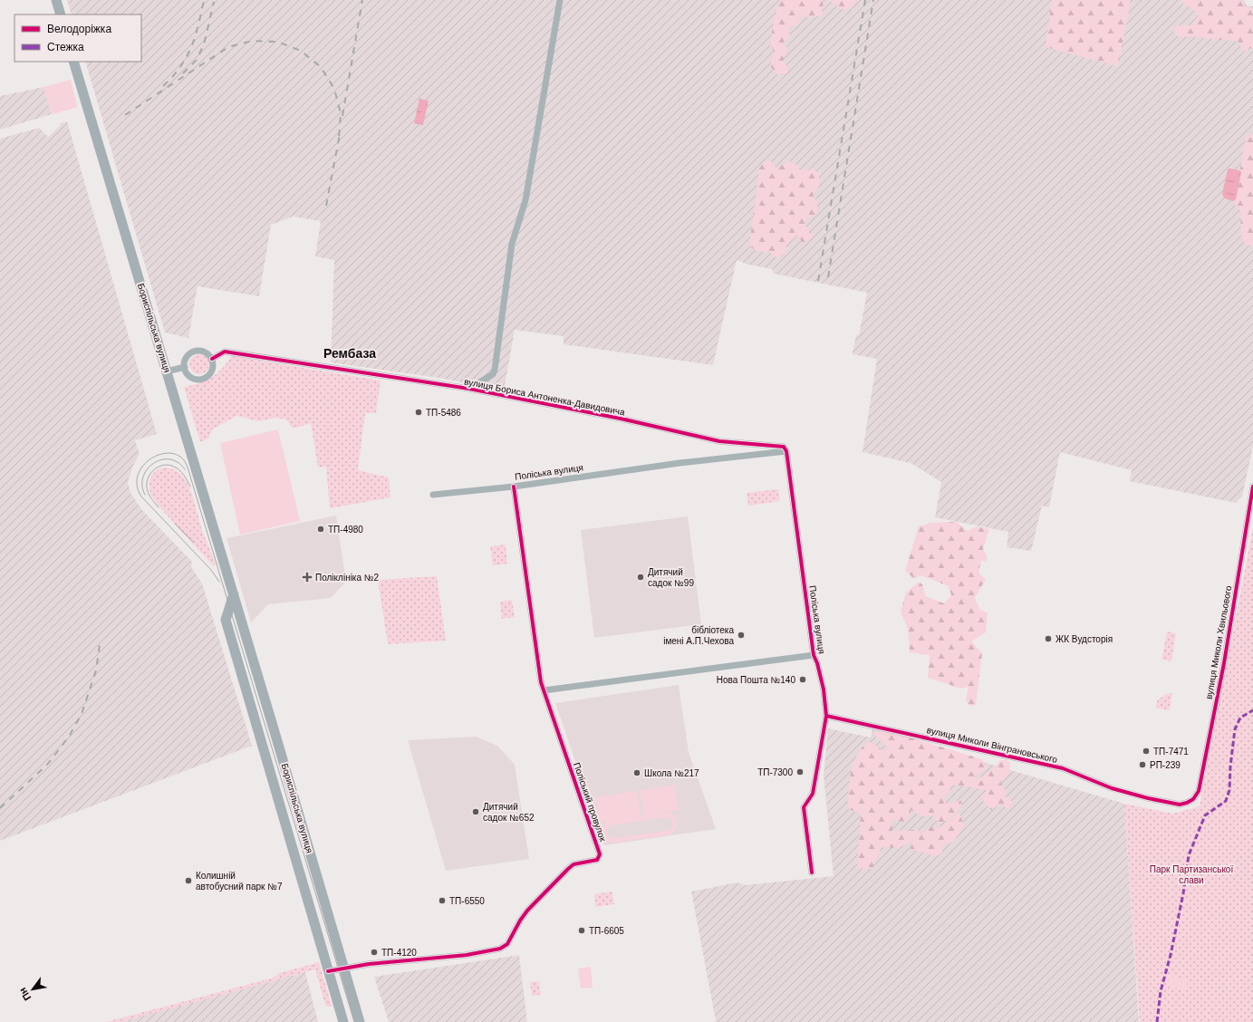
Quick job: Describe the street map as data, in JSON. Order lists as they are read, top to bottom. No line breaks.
{"streets":{"main road":["Бориспільська вулиця"],"street":["вулиця Бориса Антоненка-Давидовича","Поліська вулиця","вулиця Миколи Хвильового","вулиця Миколи Вінграновського","Поліський провулок"]},"crossings":[["Бориспільська вулиця","Поліський провулок"],["вулиця Бориса Антоненка-Давидовича","Поліська вулиця"],["Поліська вулиця","вулиця Миколи Вінграновського"],["Поліська вулиця","Поліський провулок"],["вулиця Миколи Хвильового","вулиця Миколи Вінграновського"]],"districts":["Рембаза"],"parks":["Парк Партизанської слави"],"places":{"other":["ТП-5486","ТП-4980","Дитячий садок №99","бібліотека імені А.П.Чехова","ЖК Вудсторія","Нова Пошта №140","ТП-7471","РП-239","ТП-7300","Школа №217","Дитячий садок №652","Колишній автобусний парк №7","ТП-6550","ТП-6605","ТП-4120"],"health":["Поліклініка №2"]},"legend":["Велодоріжка","Стежка"],"north":"bottom left"}
